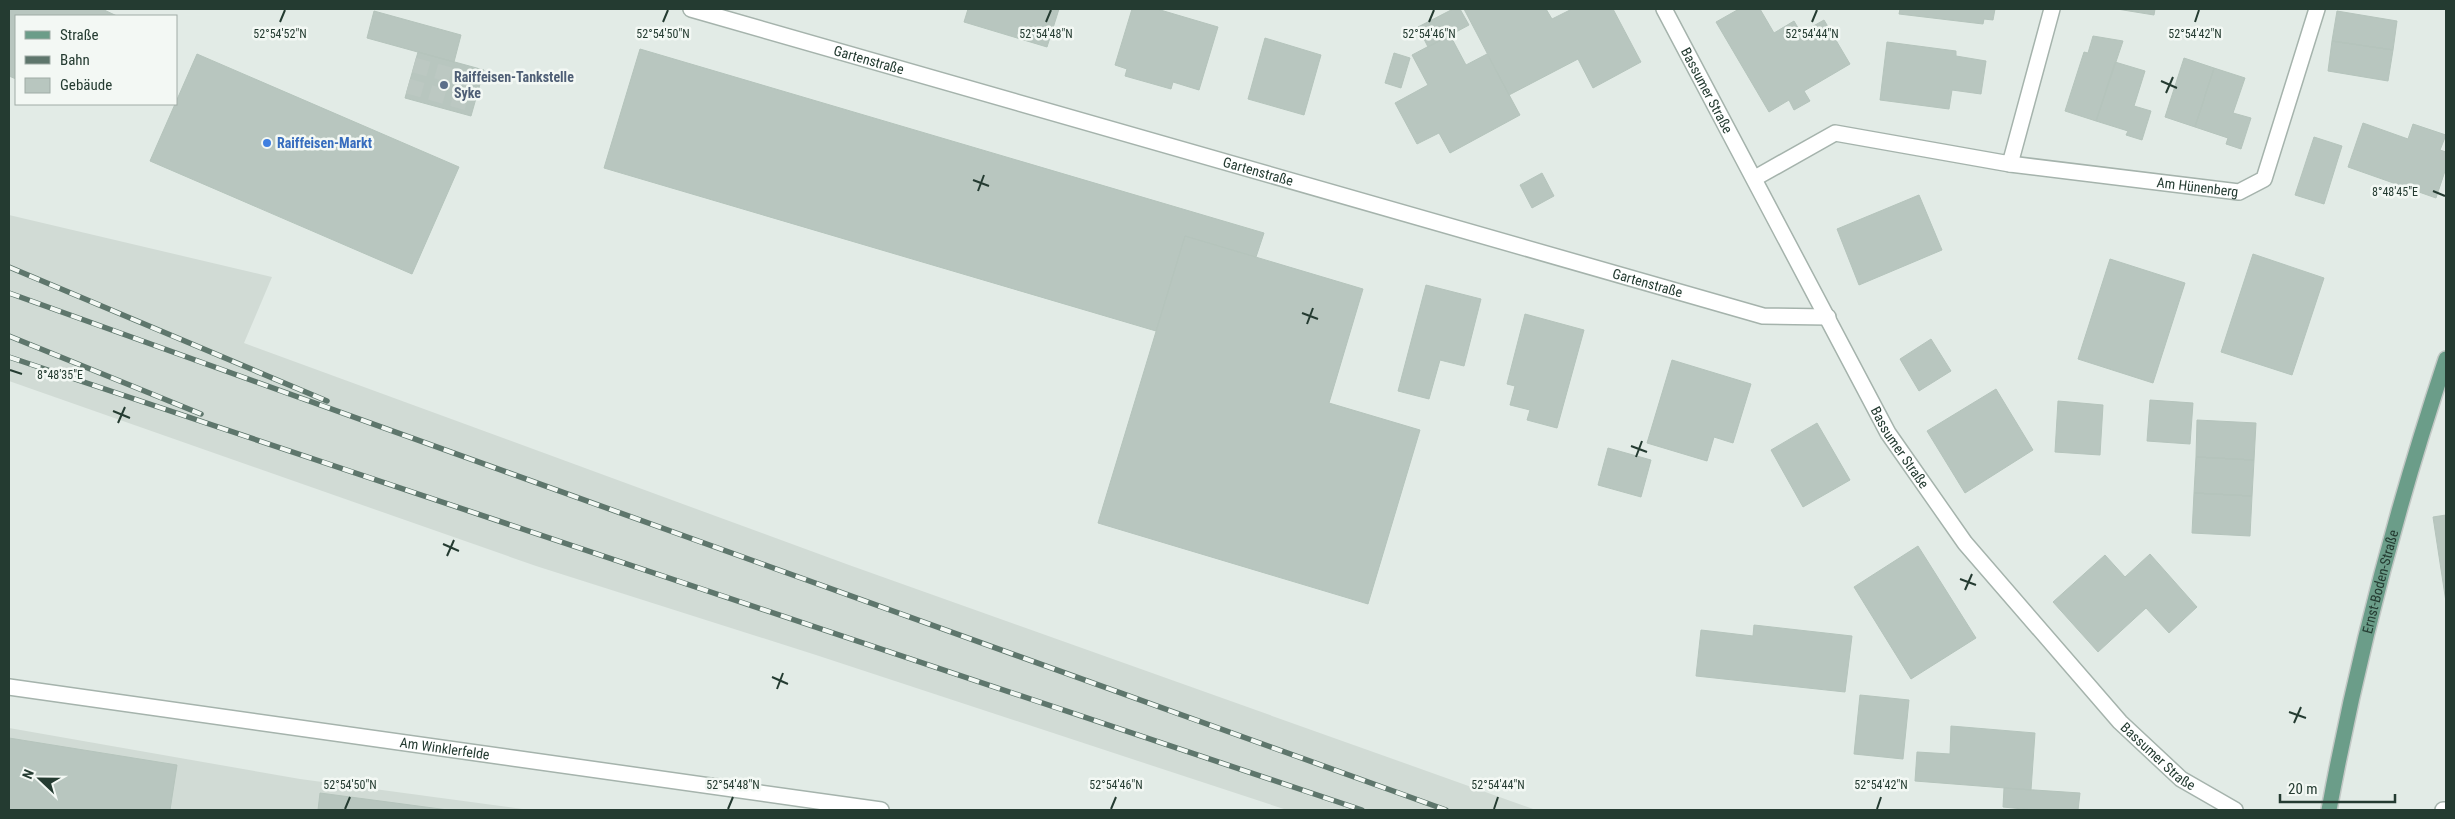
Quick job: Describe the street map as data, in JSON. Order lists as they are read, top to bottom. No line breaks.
{"streets":{"main road":["Ernst-Boden-Straße"],"street":["Gartenstraße","Bassumer Straße","Am Hünenberg","Am Winklerfelde"]},"crossings":[["Gartenstraße","Bassumer Straße"],["Bassumer Straße","Am Hünenberg"]],"places":["Raiffeisen-Tankstelle Syke","Raiffeisen-Markt"],"legend":["Straße","Bahn","Gebäude"],"scale_bar":"20 m","north":"left","coordinates":["52°54'52\"N","52°54'48\"N","52°54'46\"N","52°54'44\"N","52°54'42\"N","52°54'50\"N","8°48'45\"E","8°48'35\"E"]}
